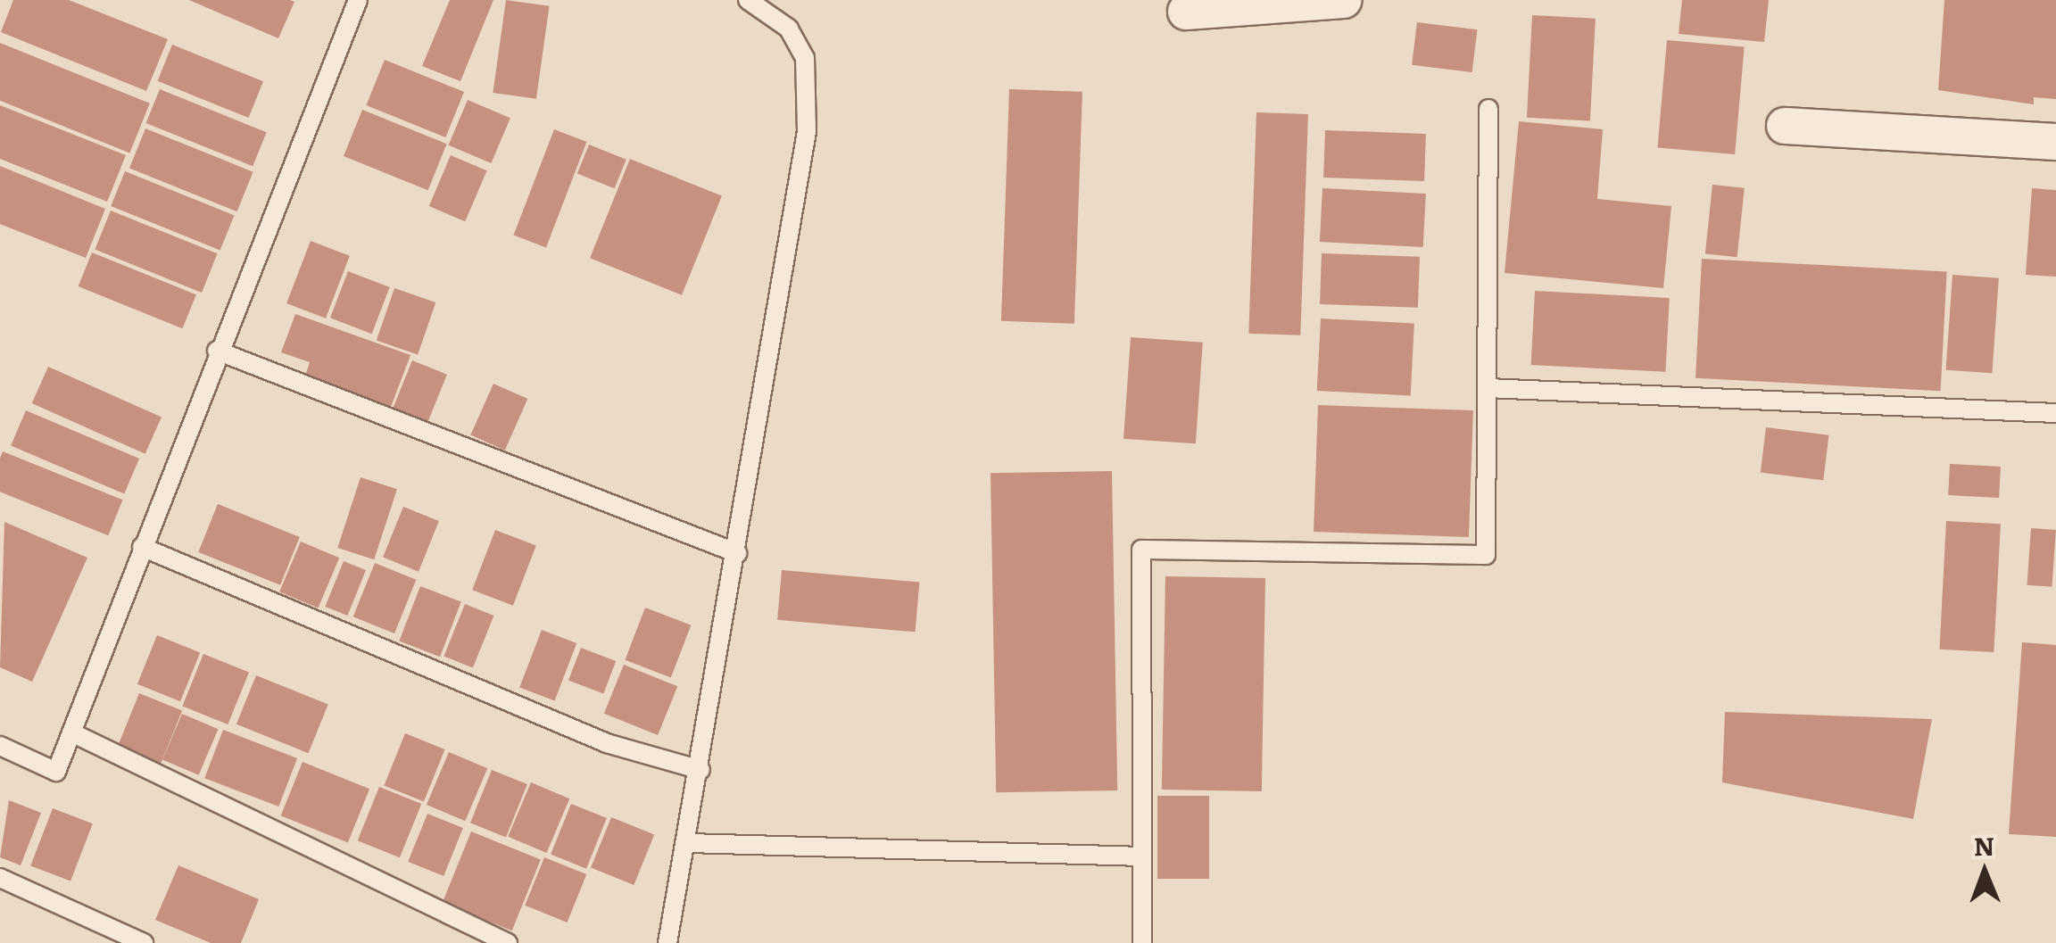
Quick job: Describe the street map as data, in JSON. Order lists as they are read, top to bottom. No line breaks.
{"north":"top"}
